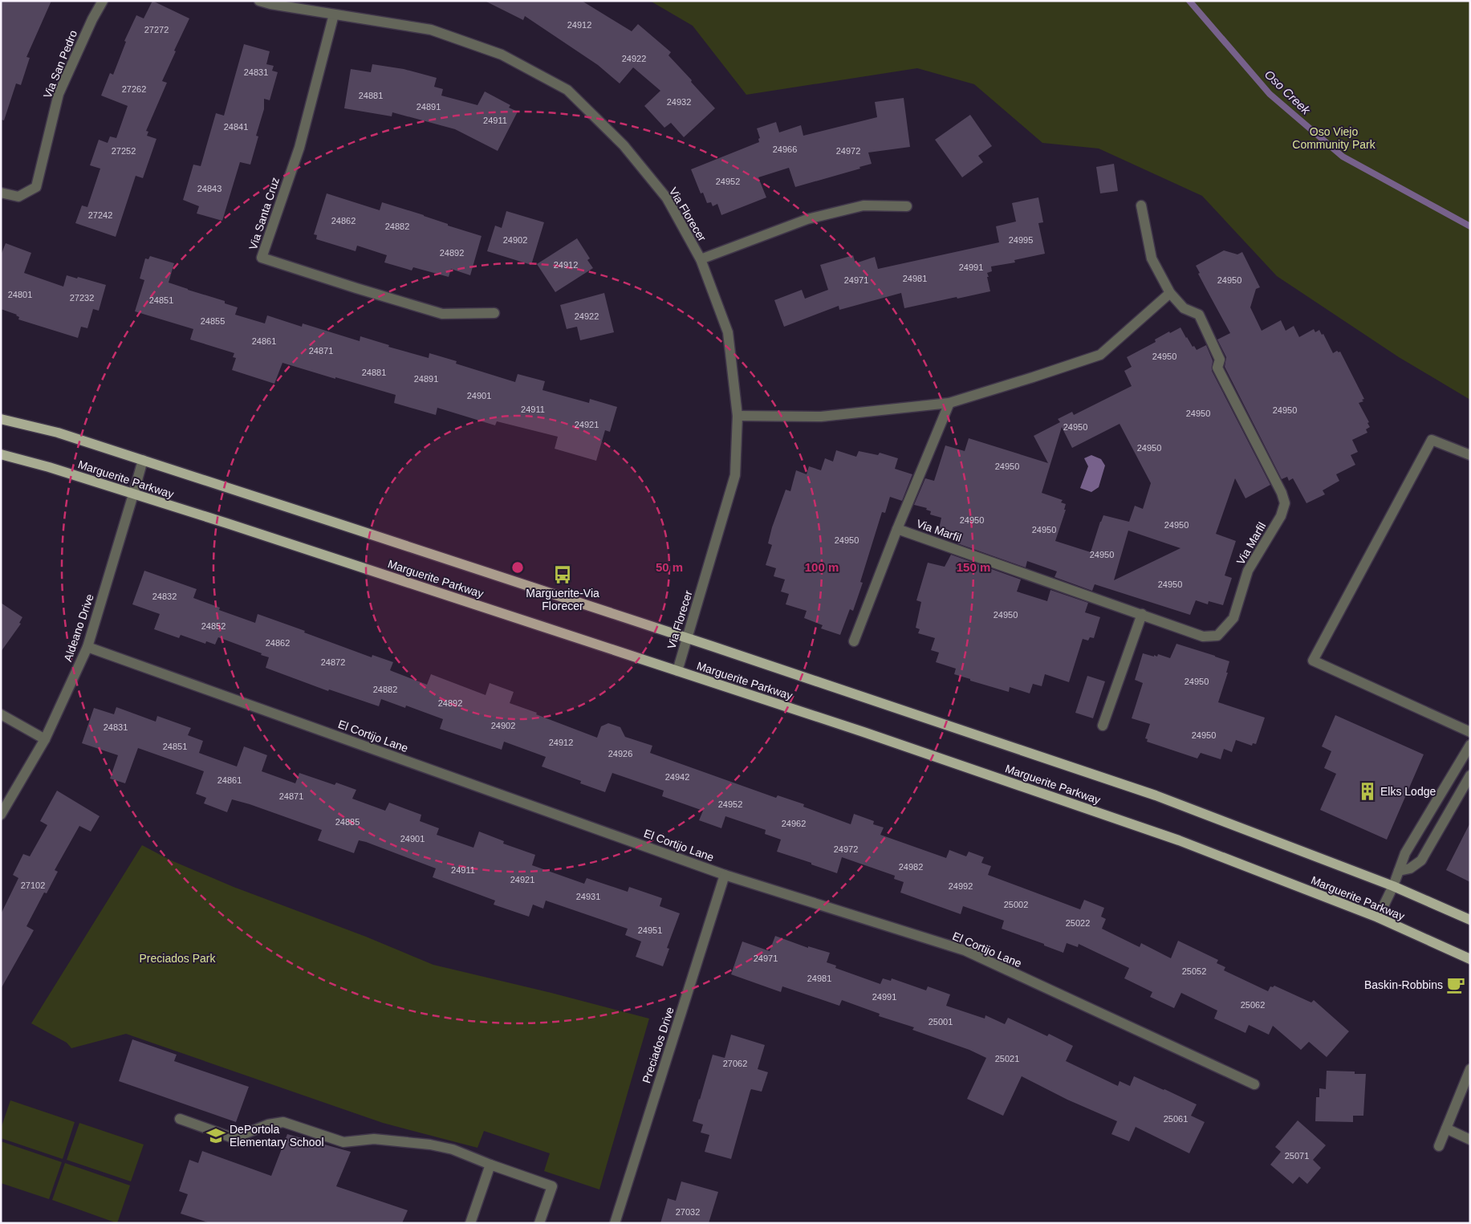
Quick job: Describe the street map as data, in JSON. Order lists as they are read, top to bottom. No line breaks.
{"streets":{"main road":["Marguerite Parkway"],"street":["Via San Pedro","Via Santa Cruz","Via Florecer","Via Marfil","Aldeano Drive","El Cortijo Lane","Preciados Drive"]},"crossings":[["Via Santa Cruz","Via Florecer"],["Via Florecer","Marguerite Parkway"],["Marguerite Parkway","Aldeano Drive"],["Aldeano Drive","El Cortijo Lane"],["El Cortijo Lane","Preciados Drive"]],"water":["Oso Creek"],"parks":["Oso Viejo Community Park","Preciados Park"],"places":{"bus stop":["Marguerite-Via Florecer"],"building":["Elks Lodge"],"cafe":["Baskin-Robbins"],"school or university":["DePortola Elementary School"]},"house_numbers":["24912","27272","24922","24831","27262","24881","24932","24891","24911","24841","24966","27252","24972","24952","24843","27242","24862","24882","24902","24995","24892","24912","24991","24981","24971","24950","24801","27232","24851","24922","24855","24861","24871","24950","24881","24891","24901","24911","24950","24950","24921","24950","24950","24950","24950","24950","24950","24950","24950","24950","24832","24950","24852","24862","24872","24950","24882","24892","24902","24831","24950","24912","24851","24926","24942","24861","24871","24952","24885","24962","24901","24972","24982","24911","24921","27102","24992","24931","25002","25022","24951","24971","25052","24981","24991","25062","25001","25021","27062","25061","25071","27032"],"rings":["50 m","100 m","150 m"]}
